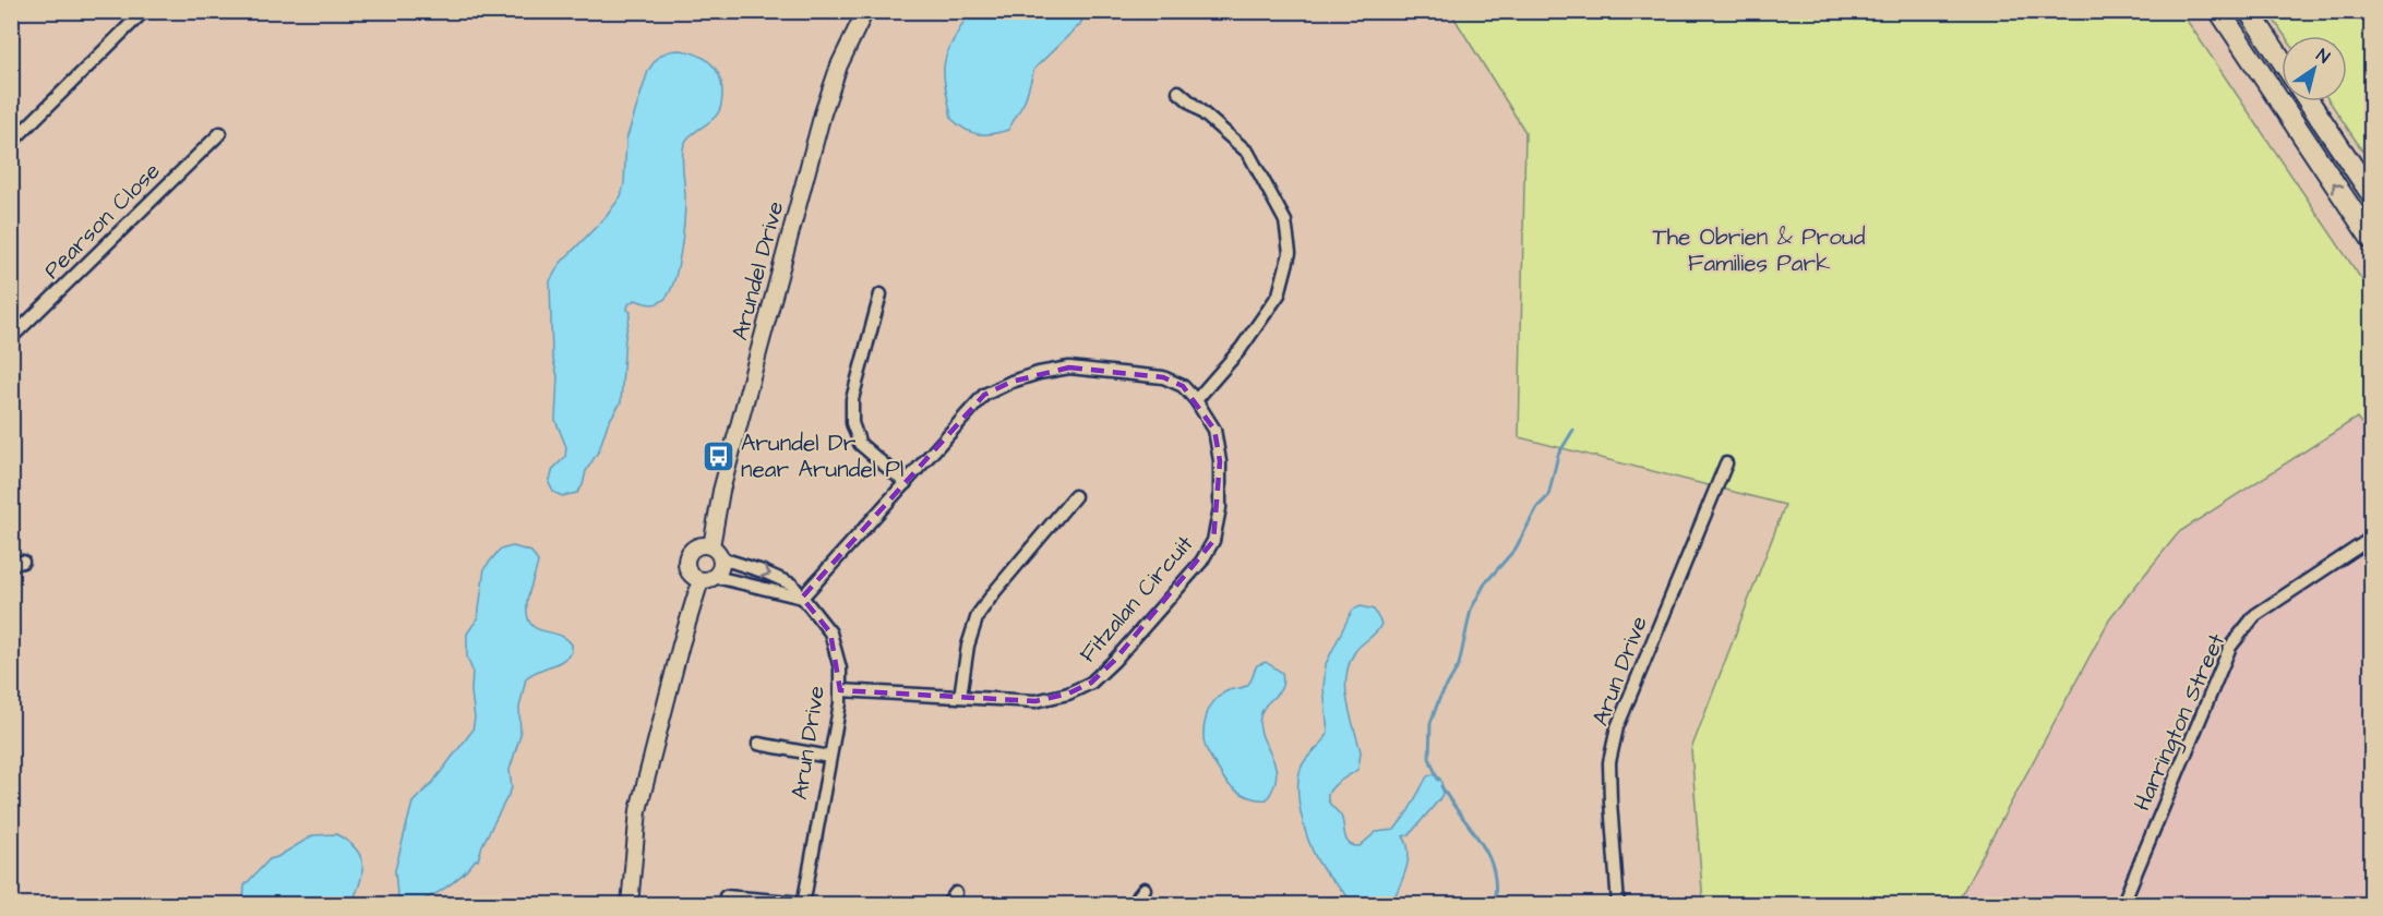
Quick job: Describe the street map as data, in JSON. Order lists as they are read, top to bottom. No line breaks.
{"streets":{"main road":["Arundel Drive"],"street":["Pearson Close","Fitzalan Circuit","Arun Drive","Harrington Street"]},"crossings":[["Arundel Drive","Arun Drive"],["Fitzalan Circuit","Arun Drive"]],"parks":["The Obrien & Proud Families Park"],"places":{"bus stop":["Arundel Dr near Arundel Pl"]},"north":"top right"}
